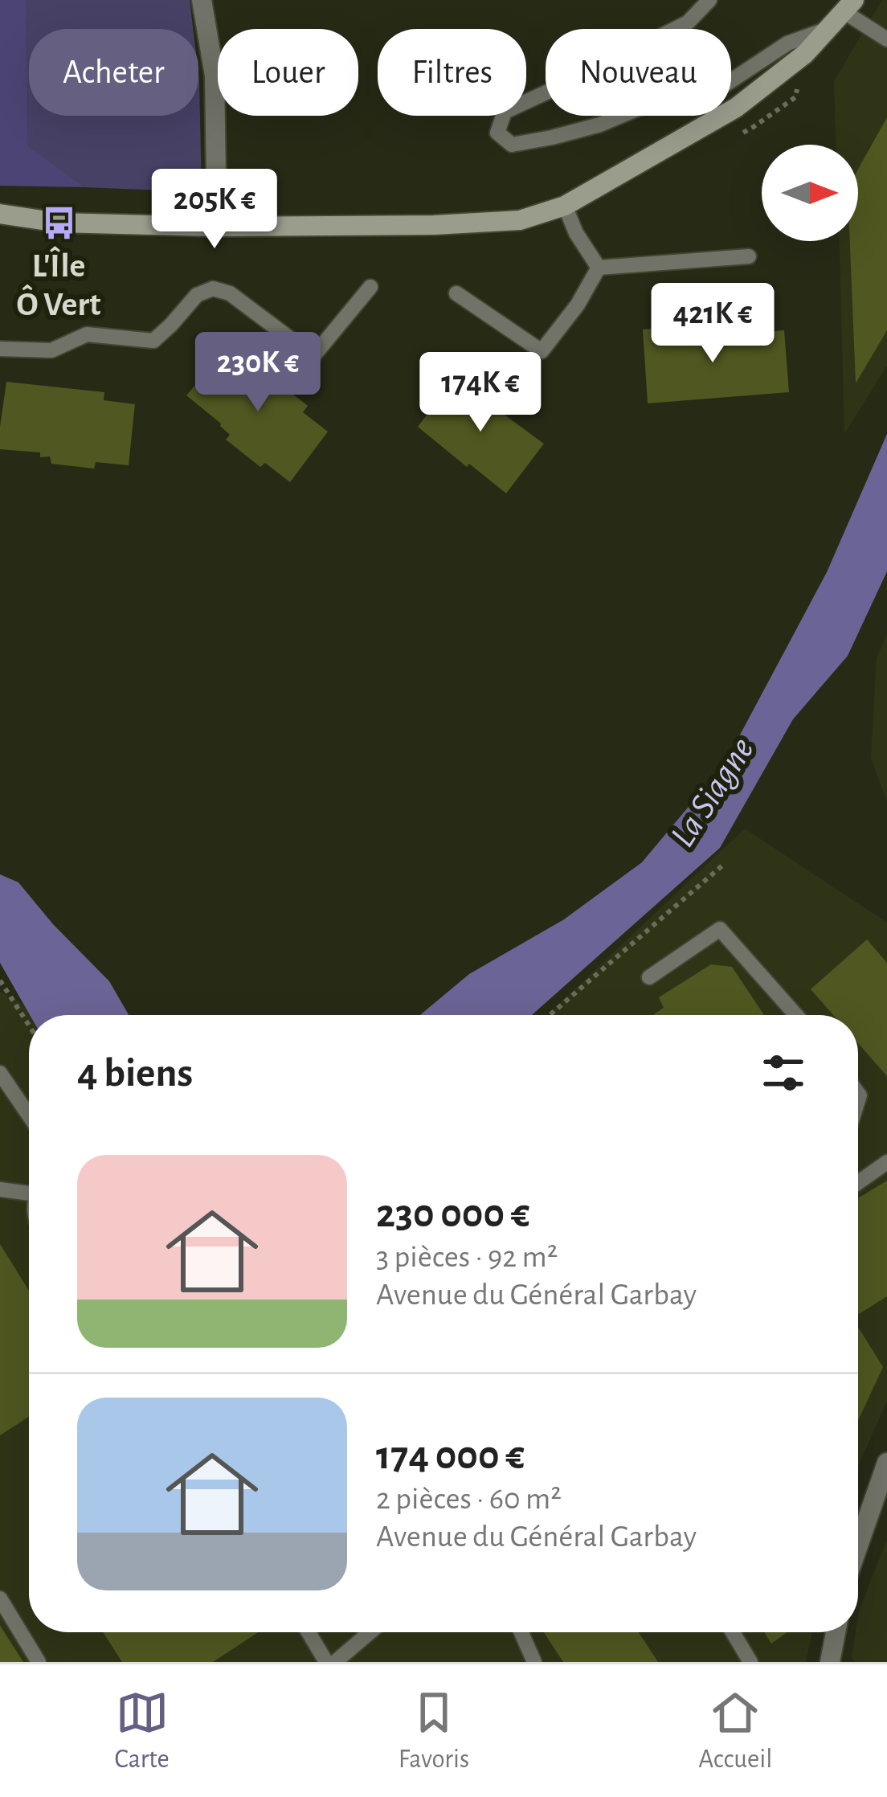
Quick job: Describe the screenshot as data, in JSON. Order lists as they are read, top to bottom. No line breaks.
{"water":["La Siagne"],"places":{"bus stop":["L'Île Ô Vert"]},"north":"right","page":{"chip":["Acheter","Louer","Filtres","Nouveau"],"price":["205K €","421K €","230K €","174K €"],"heading":"4 biens","list":[{"name":"230 000 €","note":"3 pièces · 92 m² · Avenue du Général Garbay"},{"name":"174 000 €","note":"2 pièces · 60 m² · Avenue du Général Garbay"}],"tabs":["Carte","Favoris","Accueil"]}}
